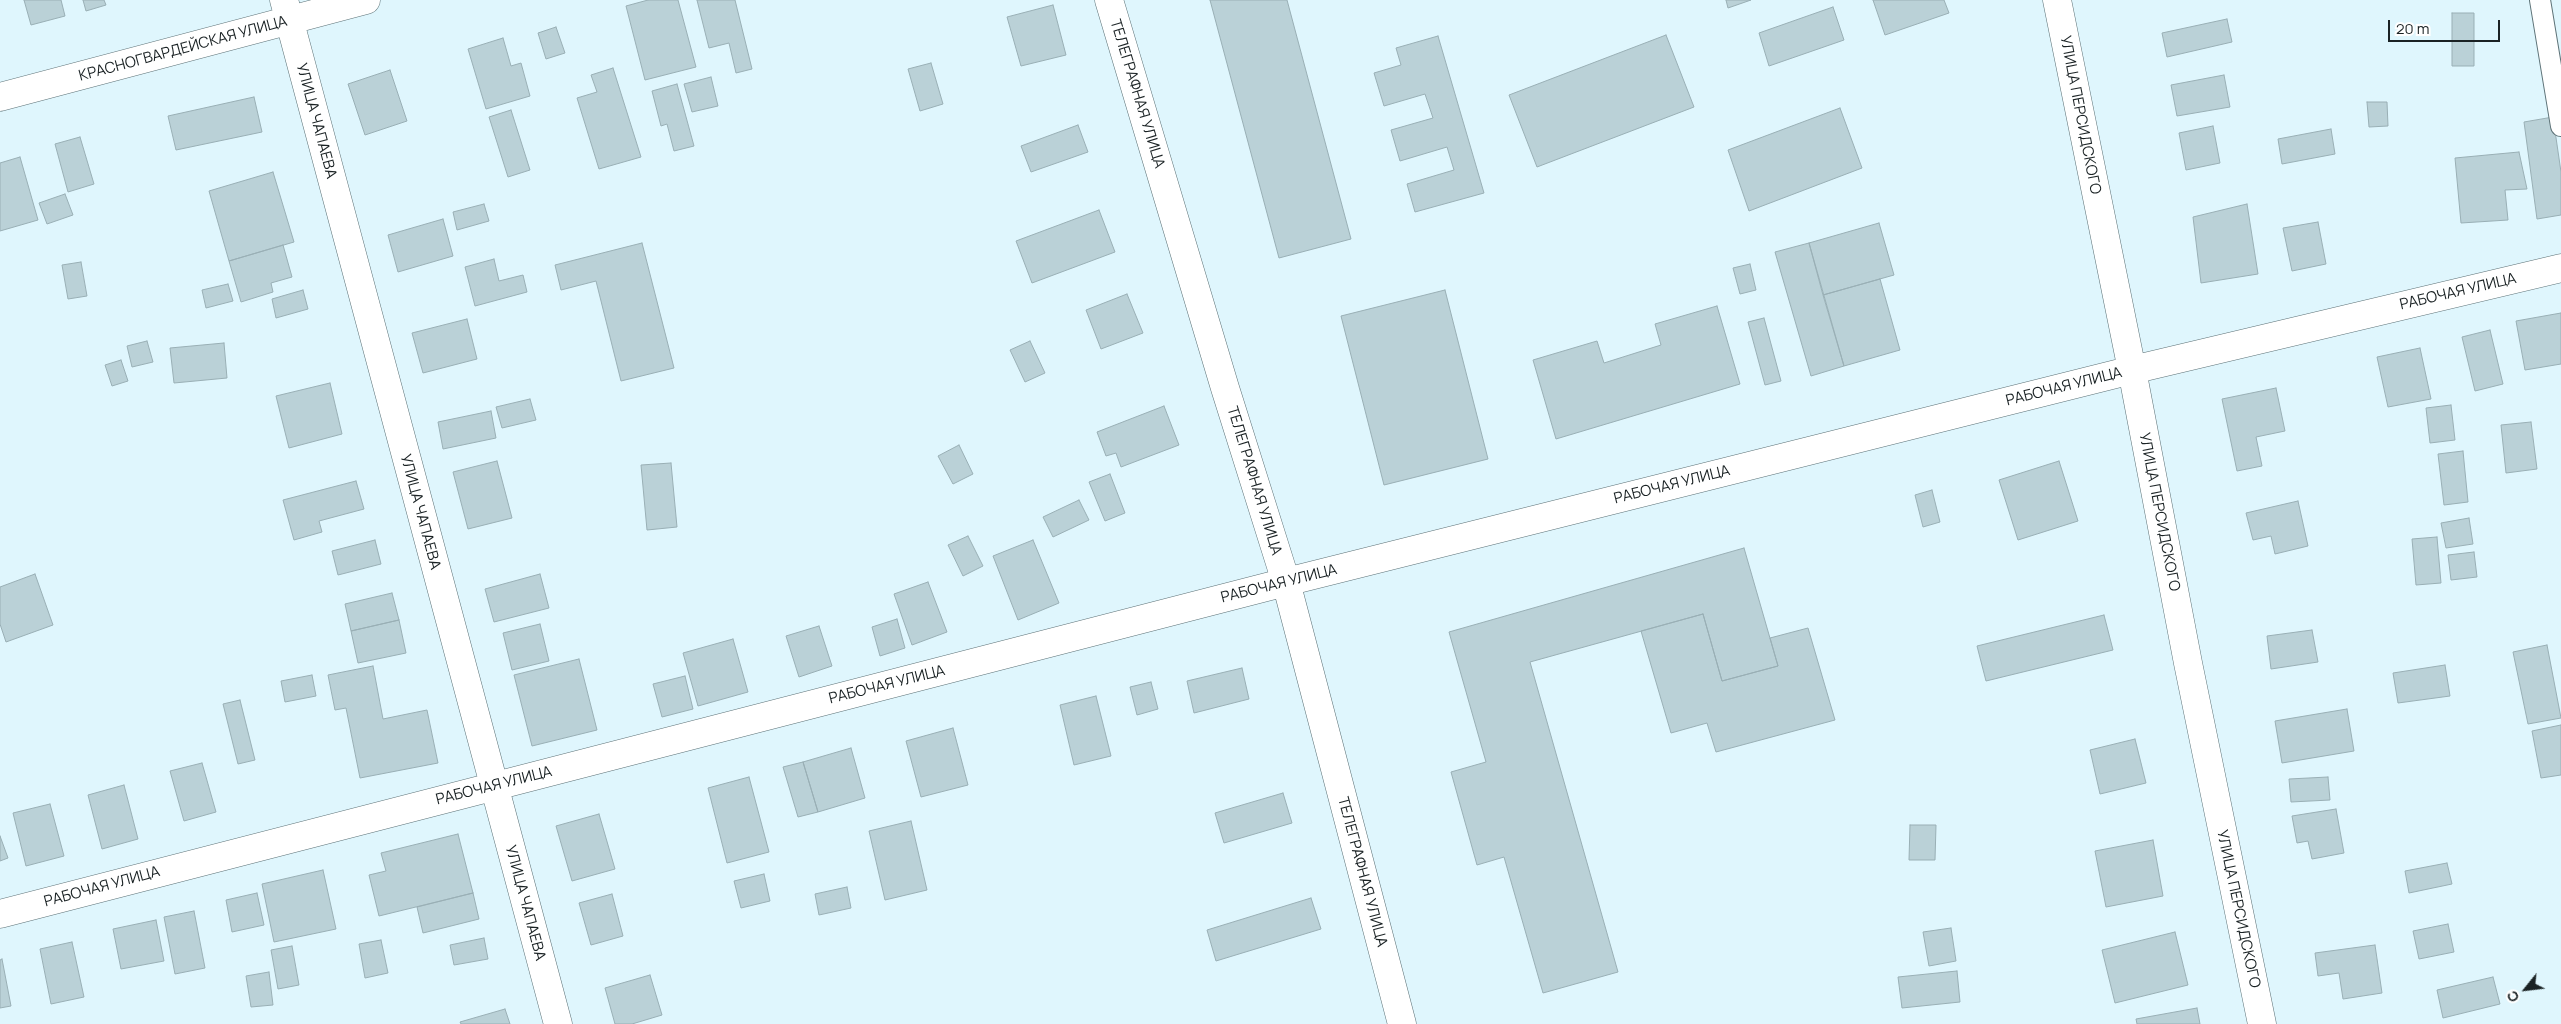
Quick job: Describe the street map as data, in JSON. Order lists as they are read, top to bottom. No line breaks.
{"streets":{"street":["КРАСНОГВАРДЕЙСКАЯ УЛИЦА","ТЕЛЕГРАФНАЯ УЛИЦА","УЛИЦА ПЕРСИДСКОГО","УЛИЦА ЧАПАЕВА","РАБОЧАЯ УЛИЦА"]},"crossings":[["КРАСНОГВАРДЕЙСКАЯ УЛИЦА","УЛИЦА ЧАПАЕВА"],["ТЕЛЕГРАФНАЯ УЛИЦА","РАБОЧАЯ УЛИЦА"],["УЛИЦА ПЕРСИДСКОГО","РАБОЧАЯ УЛИЦА"],["УЛИЦА ЧАПАЕВА","РАБОЧАЯ УЛИЦА"]],"scale_bar":"20 m","north":"bottom left"}
